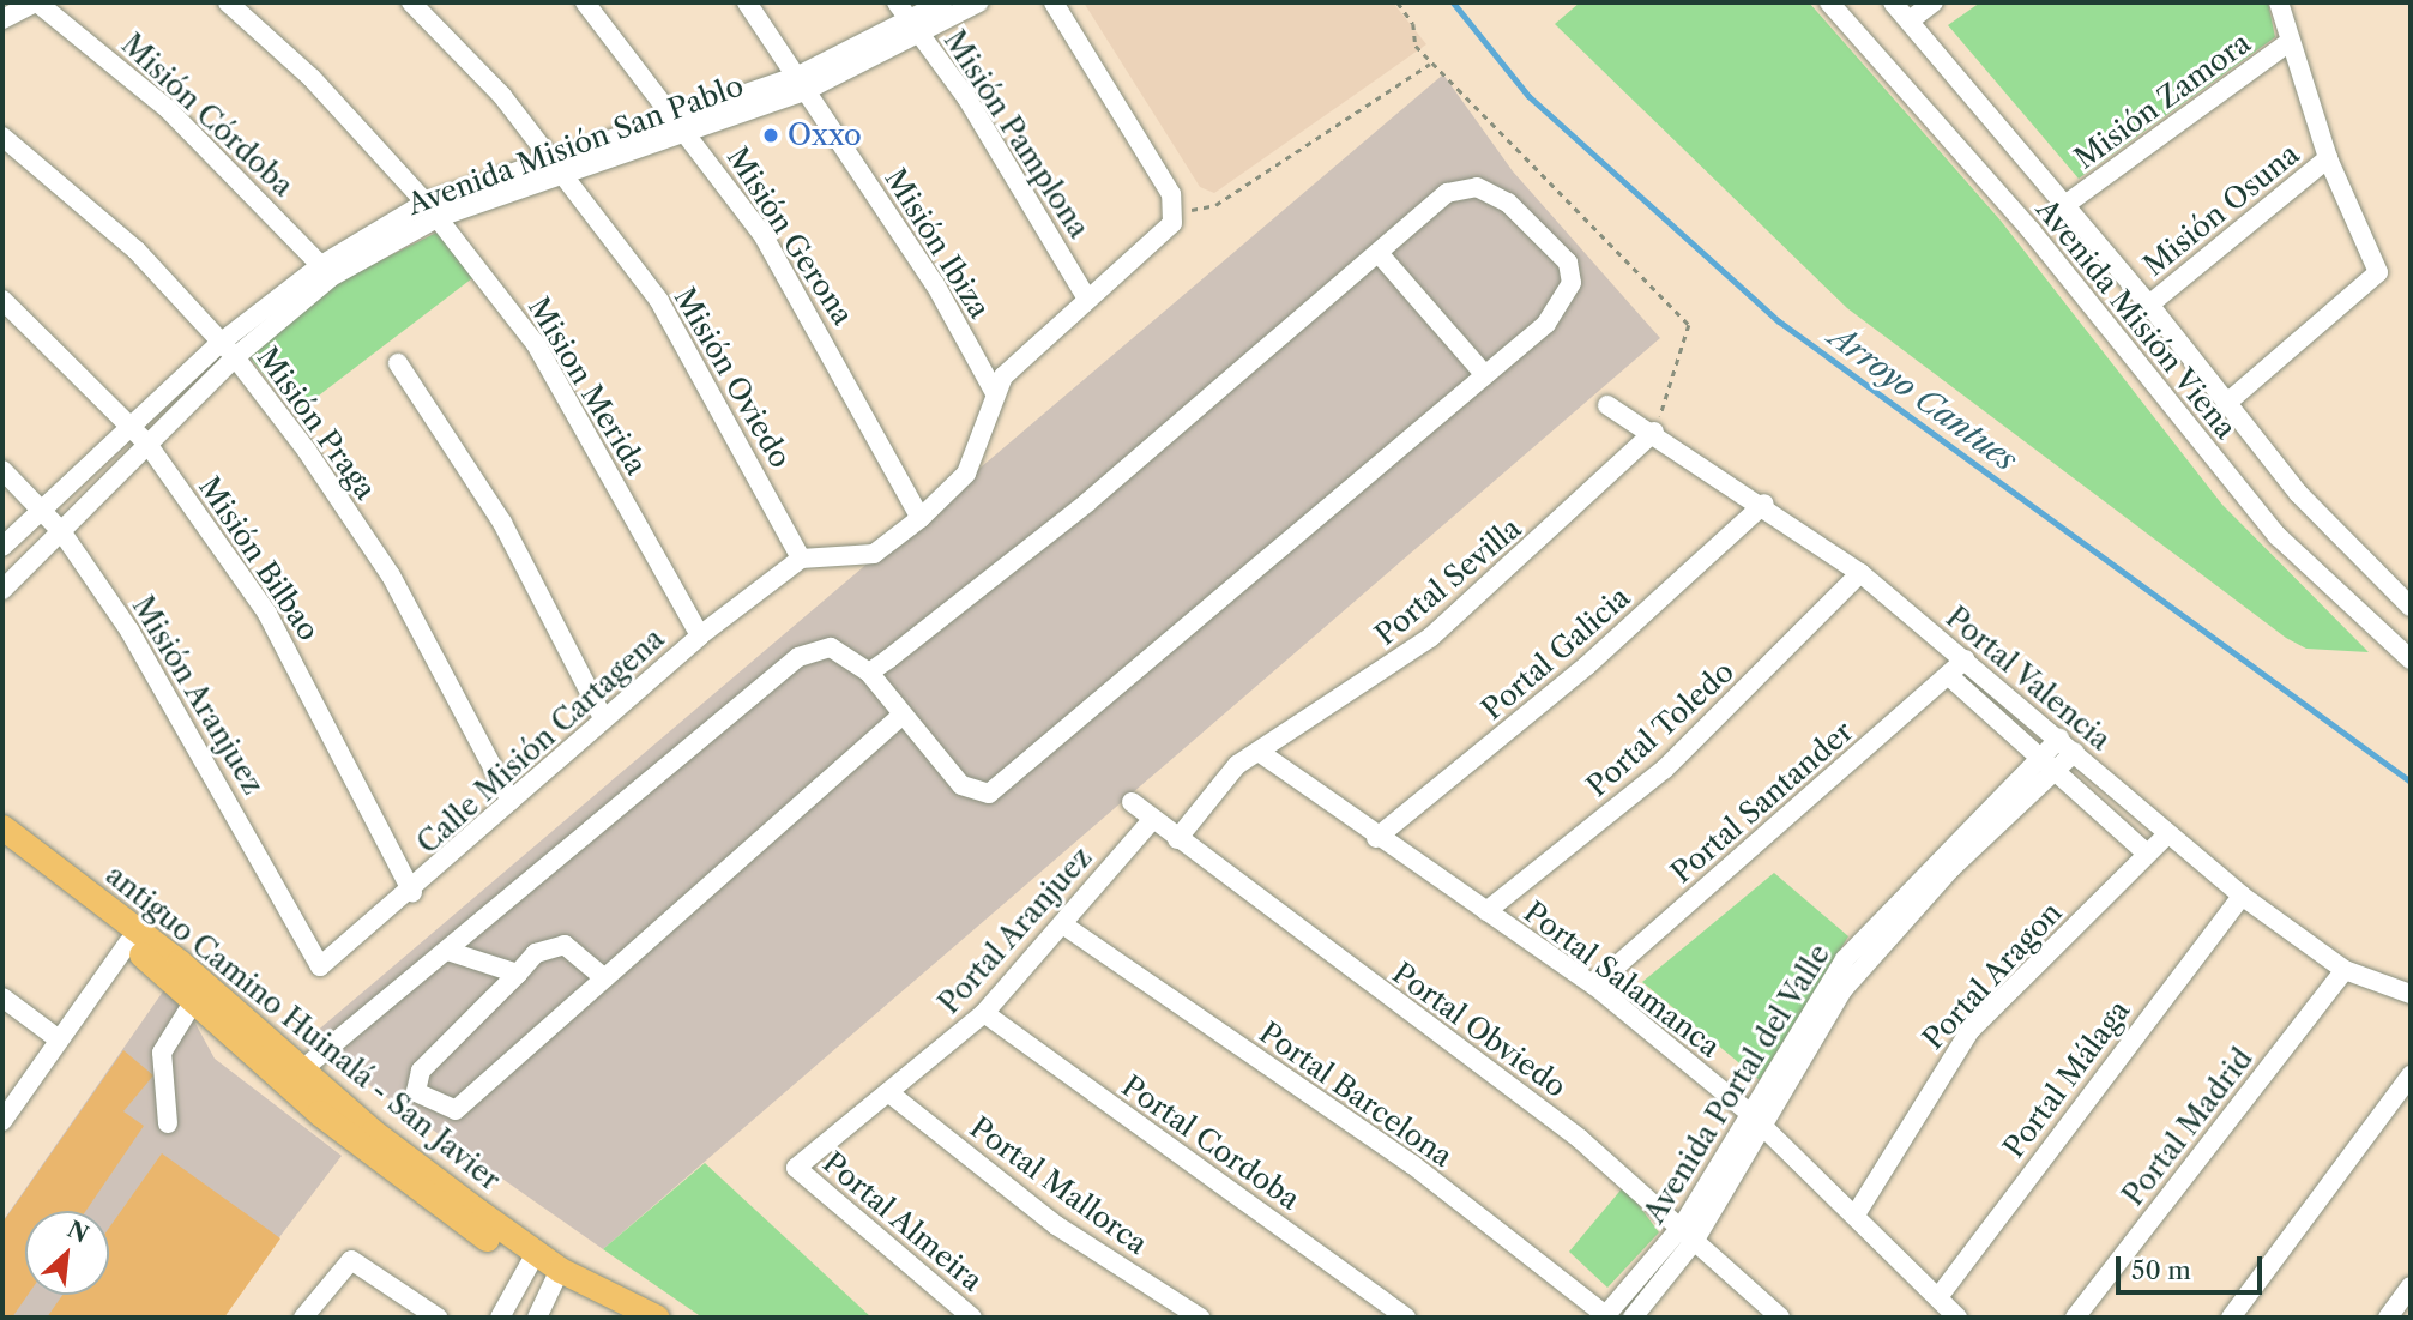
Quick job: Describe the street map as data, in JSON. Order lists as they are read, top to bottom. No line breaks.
{"streets":{"main road":["antiguo Camino Huinalá - San Javier"],"street":["Misión Zamora","Misión Córdoba","Misión Pamplona","Avenida Misión San Pablo","Misión Osuna","Misión Gerona","Misión Ibiza","Avenida Misión Viena","Misión Oviedo","Mision Merida","Misión Praga","Misión Bilbao","Portal Sevilla","Portal Galicia","Portal Valencia","Misión Aranjuez","Portal Toledo","Calle Misión Cartagena","Portal Santander","Portal Aranjuez","Portal Aragon","Portal Salamanca","Portal Obviedo","Portal Málaga","Avenida Portal del Valle","Portal Barcelona","Portal Madrid","Portal Cordoba","Portal Mallorca","Portal Almeira"]},"crossings":[["Misión Zamora","Avenida Misión Viena"],["Misión Córdoba","Avenida Misión San Pablo"],["Misión Pamplona","Avenida Misión San Pablo"],["Avenida Misión San Pablo","Misión Gerona"],["Avenida Misión San Pablo","Misión Ibiza"],["Avenida Misión San Pablo","Misión Oviedo"],["Avenida Misión San Pablo","Mision Merida"],["Avenida Misión San Pablo","Misión Praga"],["Avenida Misión San Pablo","Misión Bilbao"],["Avenida Misión San Pablo","Misión Aranjuez"],["Misión Osuna","Avenida Misión Viena"],["Misión Oviedo","Calle Misión Cartagena"],["Mision Merida","Calle Misión Cartagena"],["Misión Praga","Calle Misión Cartagena"],["Misión Bilbao","Calle Misión Cartagena"],["Portal Sevilla","Portal Valencia"],["Portal Sevilla","Portal Salamanca"],["Portal Sevilla","Portal Obviedo"],["Portal Galicia","Portal Valencia"],["Portal Galicia","Portal Salamanca"],["Portal Valencia","Portal Toledo"],["Portal Valencia","Portal Santander"],["Portal Valencia","Portal Aragon"],["Portal Valencia","Portal Málaga"],["Portal Valencia","Avenida Portal del Valle"],["Portal Valencia","Portal Madrid"],["Misión Aranjuez","Calle Misión Cartagena"],["Portal Toledo","Portal Salamanca"],["Portal Santander","Portal Salamanca"],["Portal Aranjuez","Portal Obviedo"],["Portal Aranjuez","Portal Barcelona"],["Portal Aranjuez","Portal Cordoba"],["Portal Aranjuez","Portal Mallorca"],["Portal Aranjuez","Portal Almeira"],["Portal Aragon","Portal Salamanca"],["Portal Salamanca","Portal Málaga"],["Portal Salamanca","Avenida Portal del Valle"],["Portal Obviedo","Avenida Portal del Valle"],["Avenida Portal del Valle","Portal Barcelona"]],"water":["Arroyo Cantues"],"places":["Oxxo"],"scale_bar":"50 m","north":"top right"}
